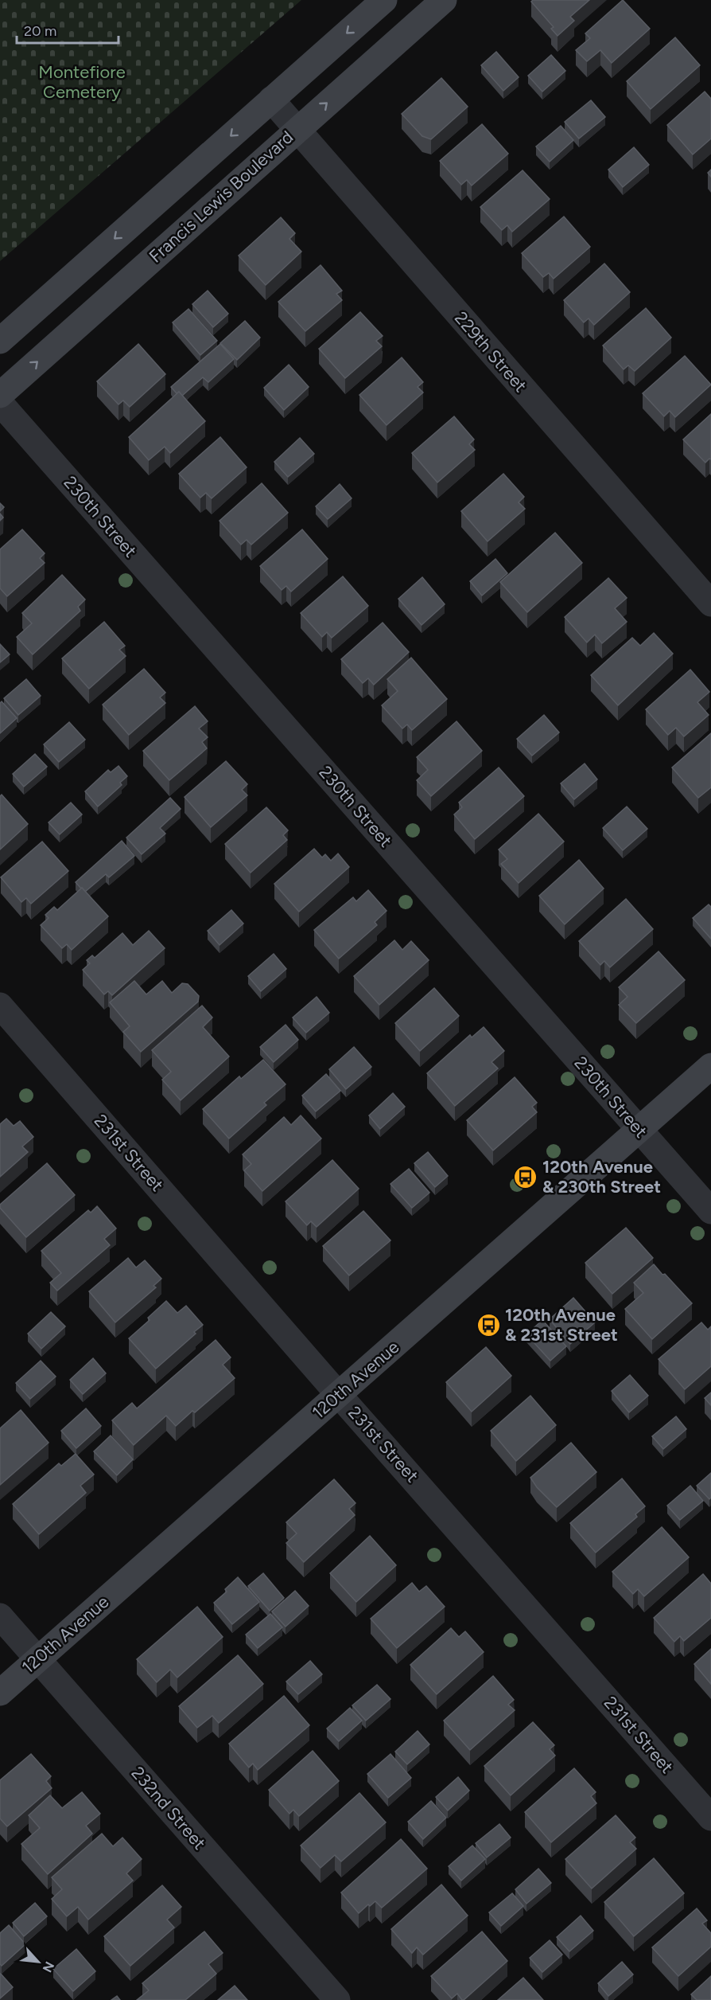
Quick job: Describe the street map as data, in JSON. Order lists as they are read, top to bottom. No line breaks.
{"streets":{"main road":["Francis Lewis Boulevard","120th Avenue"],"street":["229th Street","230th Street","231st Street","232nd Street"]},"crossings":[["Francis Lewis Boulevard","229th Street"],["230th Street","120th Avenue"],["231st Street","120th Avenue"],["120th Avenue","232nd Street"]],"parks":["Montefiore Cemetery"],"places":{"bus stop":["120th Avenue & 230th Street","120th Avenue & 231st Street"]},"scale_bar":"20 m","north":"bottom right"}
